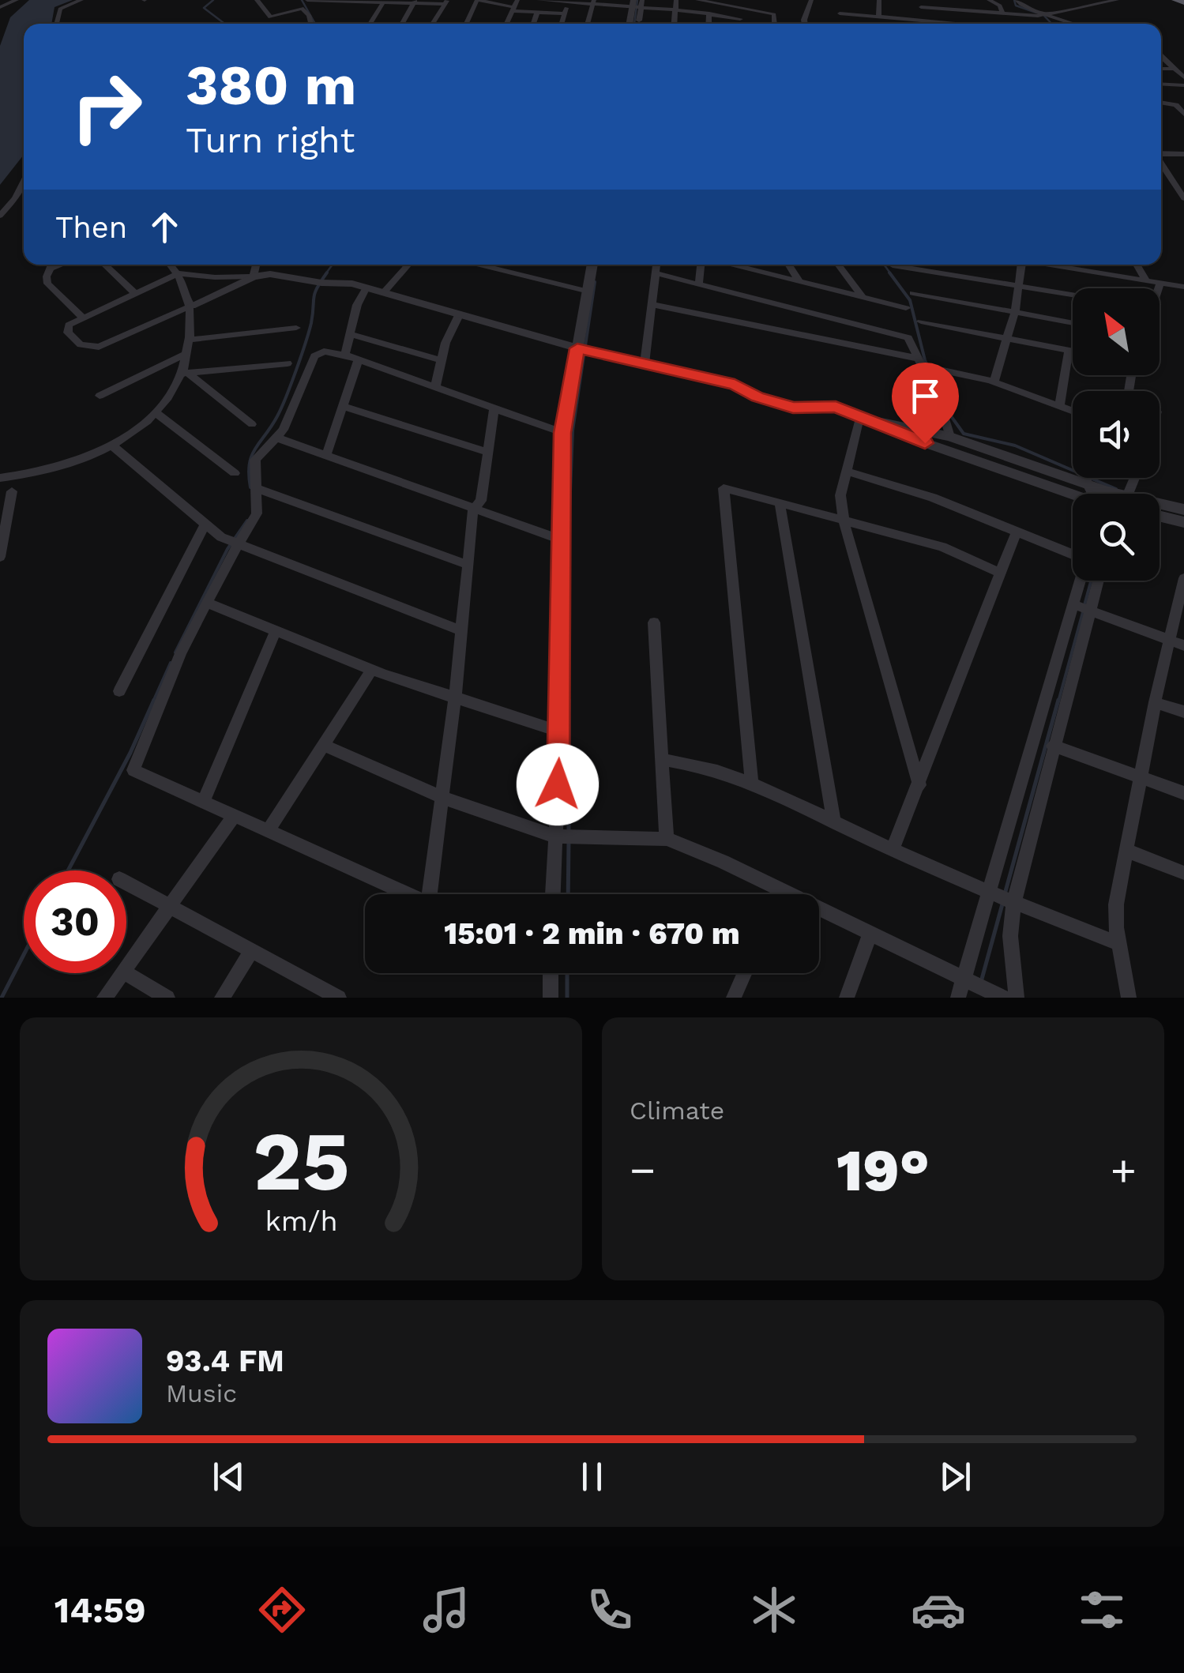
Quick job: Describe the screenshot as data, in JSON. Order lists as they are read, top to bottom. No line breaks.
{"north":"top left","page":{"turn":["380 m","Turn right"],"then":"Then","limit":"30","trip":"15:01 · 2 min · 670 m","tile":"Climate","heat":["−","19°","+"],"song":["93.4 FM","Music"],"tabs":"14:59","gauge":["25","km/h"]}}
